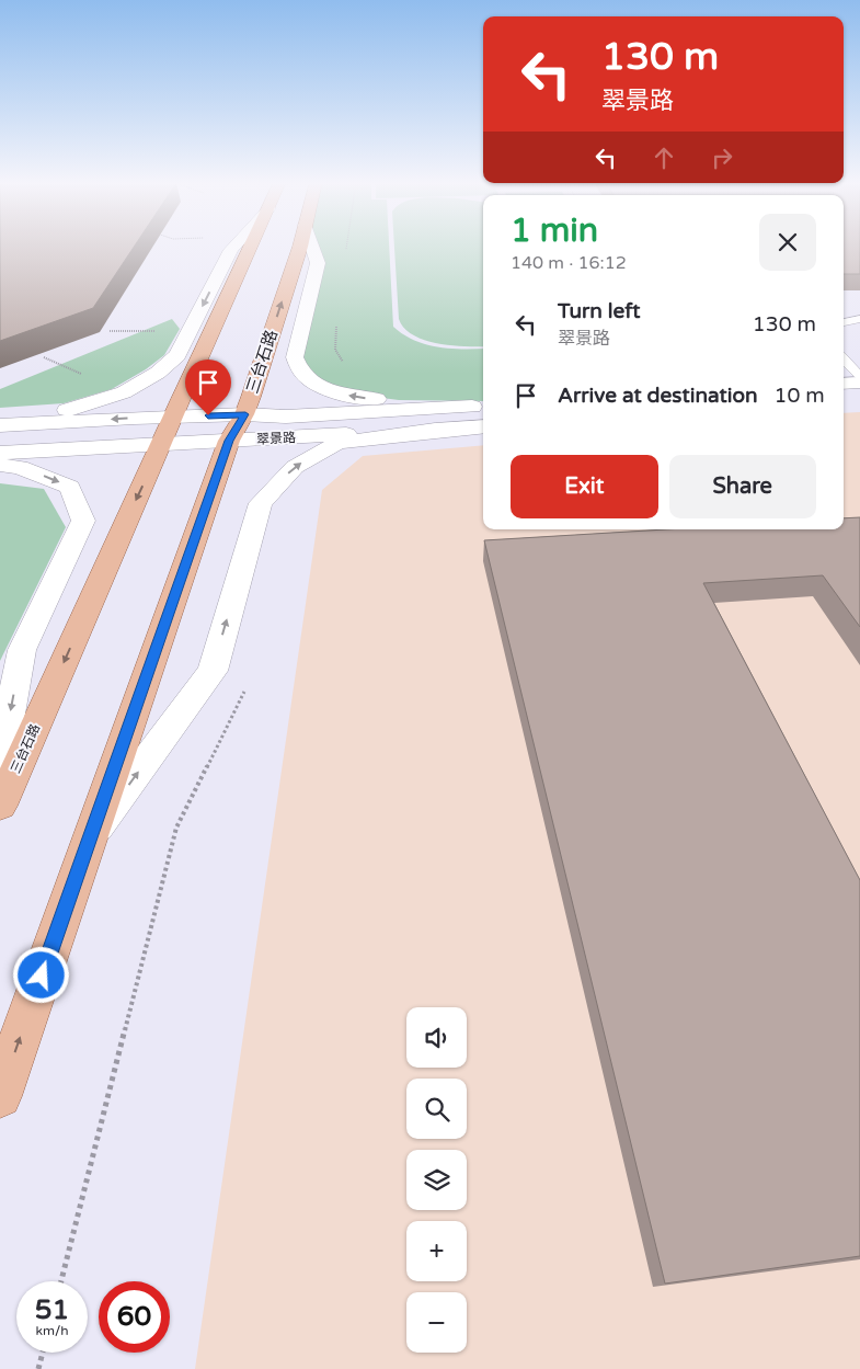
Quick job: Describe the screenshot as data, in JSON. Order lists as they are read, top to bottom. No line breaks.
{"streets":{"main road":["三台石路","翠景路"]},"crossings":[["三台石路","翠景路"]],"page":{"turn":["130 m","翠景路"],"heading":["1 min","140 m · 16:12"],"list":[{"name":"Turn left","note":"翠景路","value":"130 m"},{"name":"Arrive at destination","value":"10 m"}],"buttons":["Exit","Share"],"map_buttons":["+","−"],"speed":"51 km/h","limit":"60"}}
